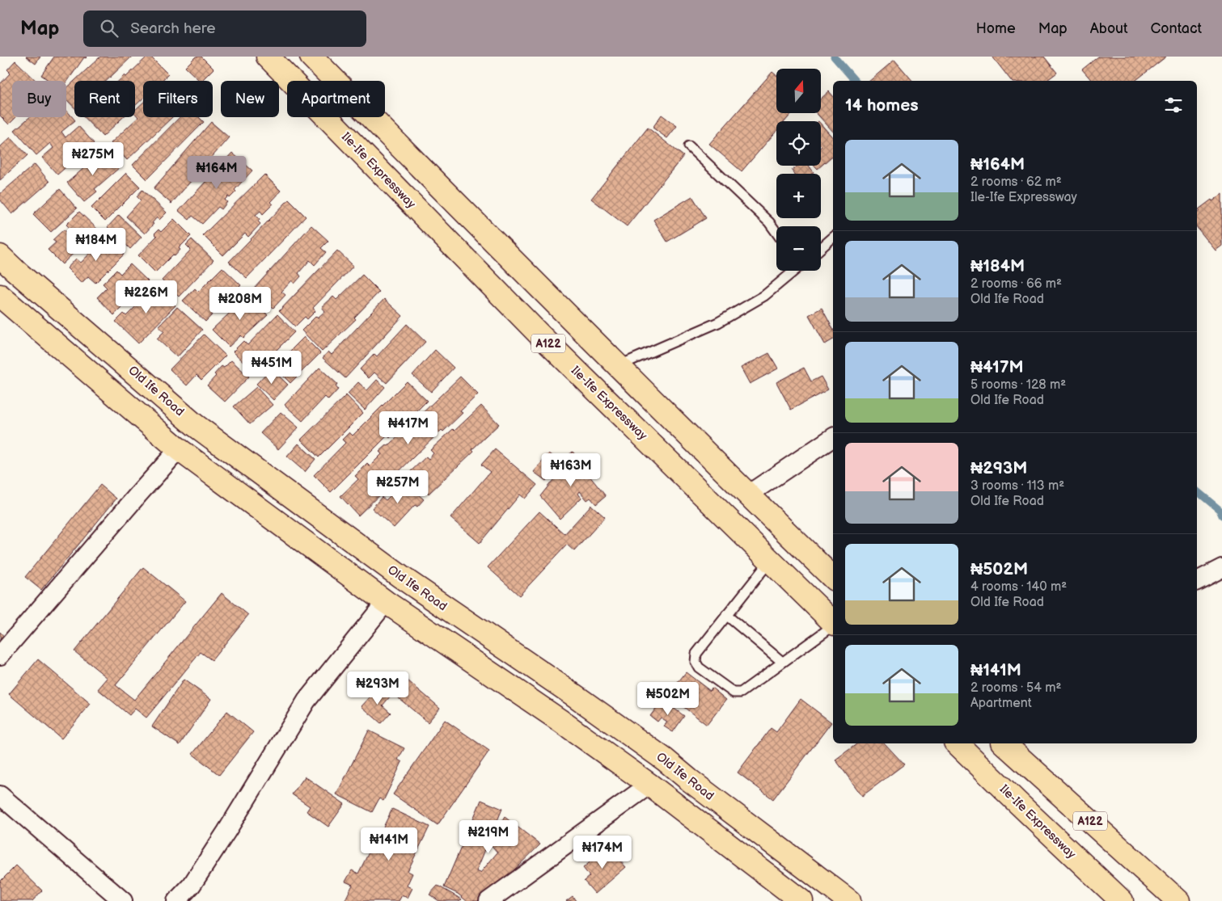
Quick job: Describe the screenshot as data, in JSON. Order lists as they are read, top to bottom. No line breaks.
{"streets":{"main road":["Ile-Ife Expressway","A122","Old Ife Road"]},"north":"top","page":{"header":"Map","search":"Search here","nav":["Home","Map","About","Contact"],"map_buttons":["+","−"],"chip":["Buy","Rent","Filters","New","Apartment"],"heading":"14 homes","list":[{"name":"₦164M","note":"2 rooms · 62 m² · Ile-Ife Expressway"},{"name":"₦184M","note":"2 rooms · 66 m² · Old Ife Road"},{"name":"₦417M","note":"5 rooms · 128 m² · Old Ife Road"},{"name":"₦293M","note":"3 rooms · 113 m² · Old Ife Road"},{"name":"₦502M","note":"4 rooms · 140 m² · Old Ife Road"},{"name":"₦141M","note":"2 rooms · 54 m² · Apartment"}],"price":["₦275M","₦164M","₦184M","₦226M","₦208M","₦451M","₦417M","₦163M","₦257M","₦293M","₦502M","₦219M","₦141M","₦174M"]}}
